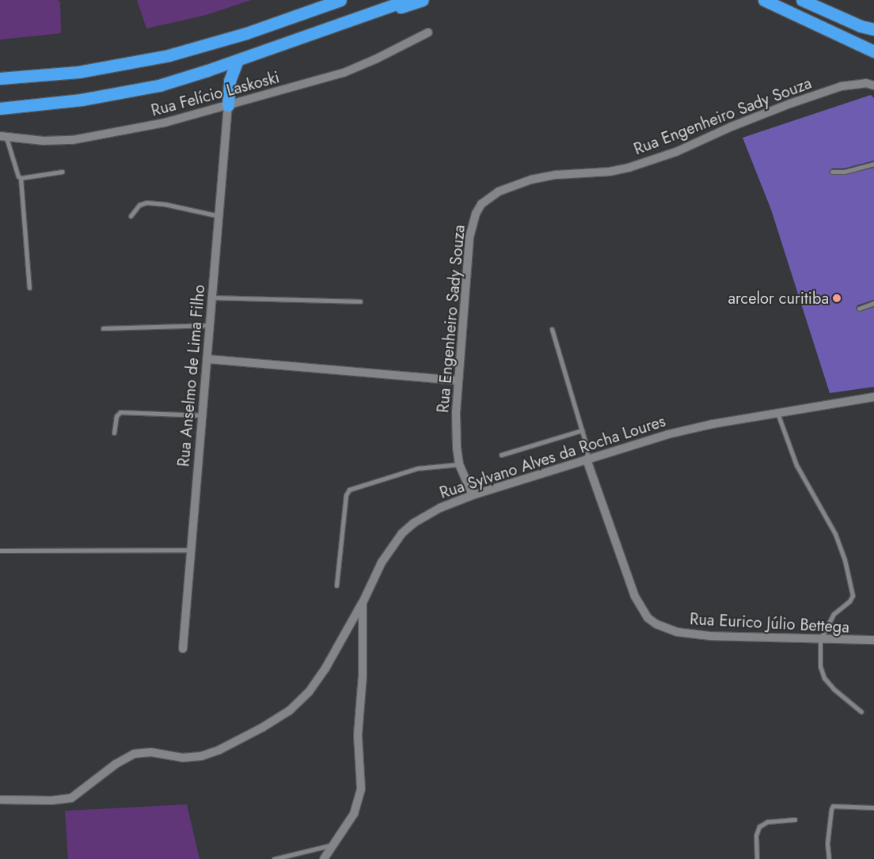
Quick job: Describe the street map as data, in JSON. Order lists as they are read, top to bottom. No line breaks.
{"streets":{"street":["Rua Felício Laskoski","Rua Engenheiro Sady Souza","Rua Anselmo de Lima Filho","Rua Sylvano Alves da Rocha Loures","Rua Eurico Júlio Bettega"]},"crossings":[["Rua Felício Laskoski","Rua Anselmo de Lima Filho"],["Rua Engenheiro Sady Souza","Rua Sylvano Alves da Rocha Loures"],["Rua Sylvano Alves da Rocha Loures","Rua Eurico Júlio Bettega"]],"places":["arcelor curitiba"]}
